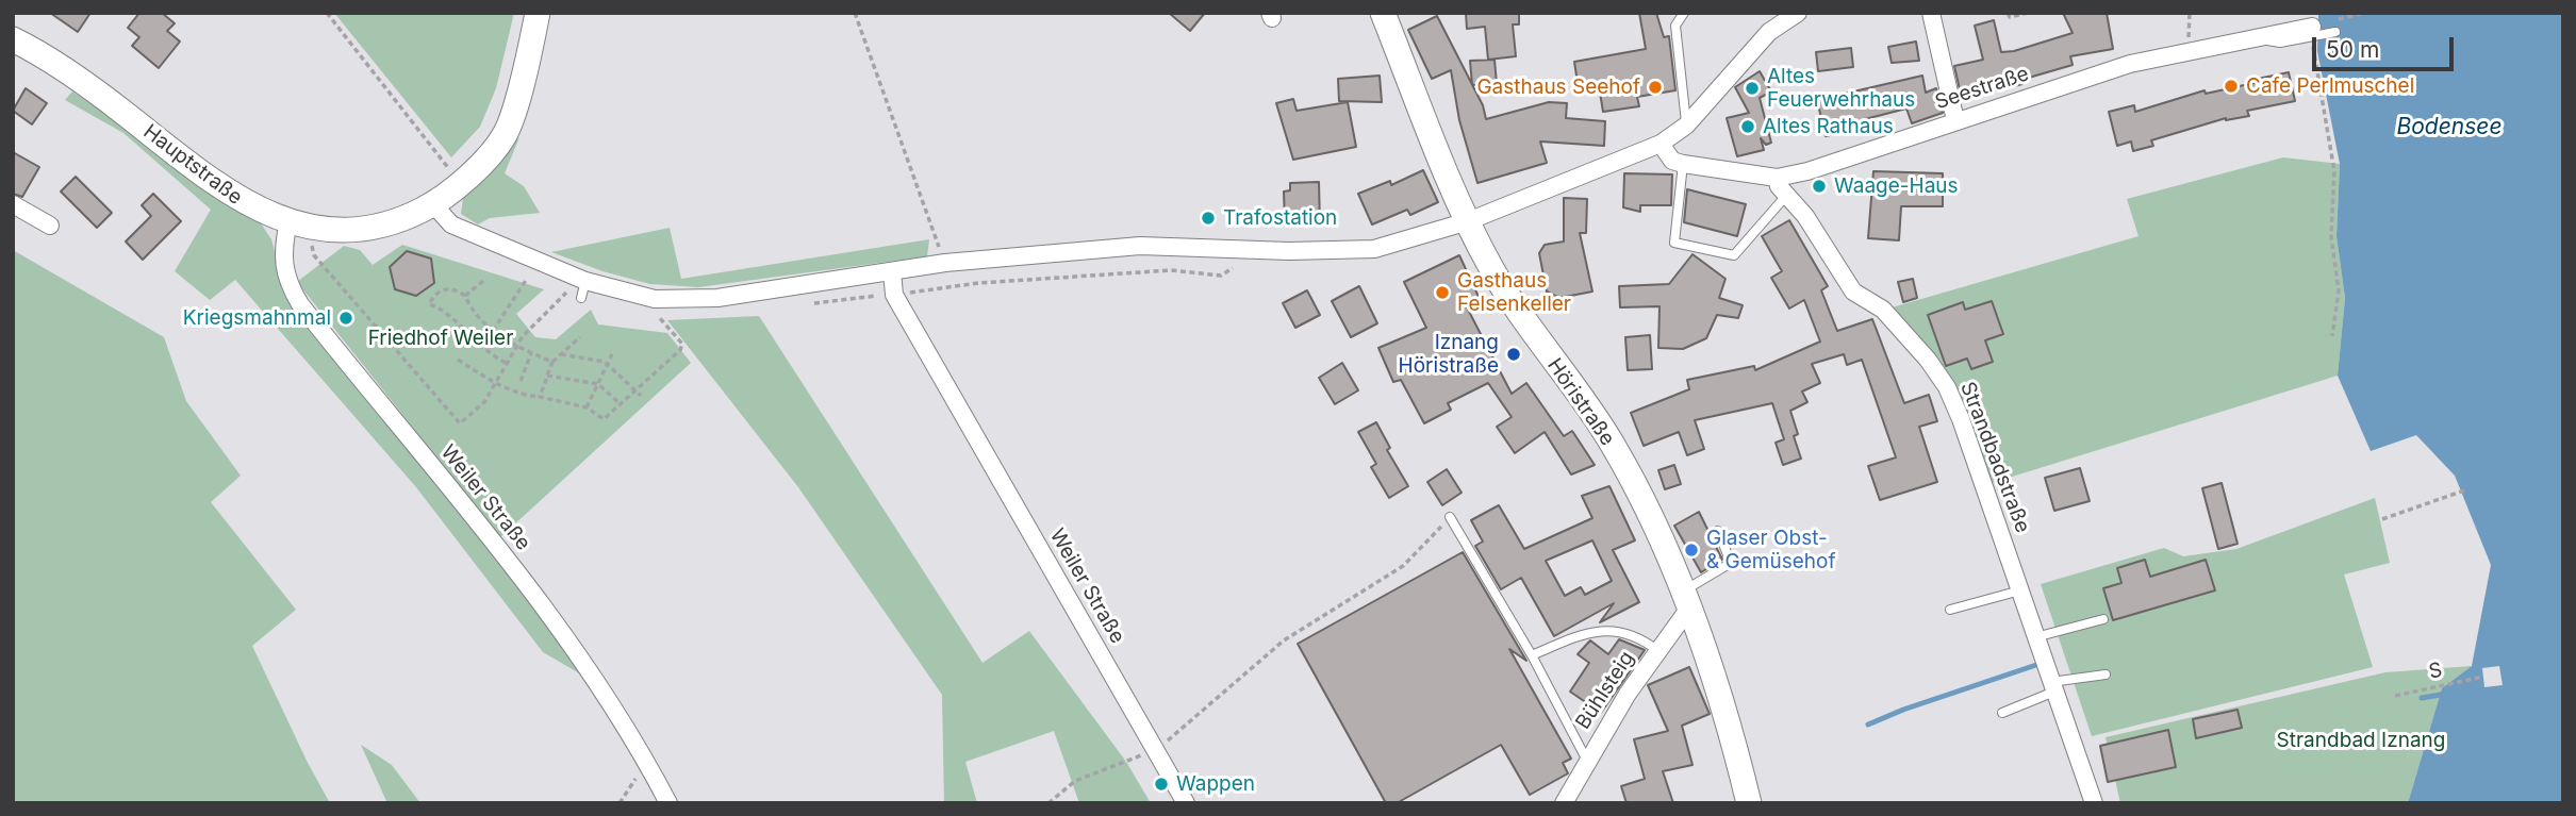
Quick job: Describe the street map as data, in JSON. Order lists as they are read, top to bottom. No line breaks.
{"streets":{"main road":["Hauptstraße","Höristraße"],"street":["Seestraße","Strandbadstraße","Weiler Straße","Bühlsteig"],"path":["S"]},"crossings":[["Seestraße","Strandbadstraße"],["Hauptstraße","Weiler Straße"],["Höristraße","Bühlsteig"]],"water":["Bodensee"],"parks":["Friedhof Weiler","Strandbad Iznang"],"places":["Cafe Perlmuschel","Gasthaus Seehof","Altes Feuerwehrhaus","Altes Rathaus","Waage-Haus","Trafostation","Gasthaus Felsenkeller","Kriegsmahnmal","Iznang Höristraße","Glaser Obst- & Gemüsehof","Wappen"],"scale_bar":"50 m"}
